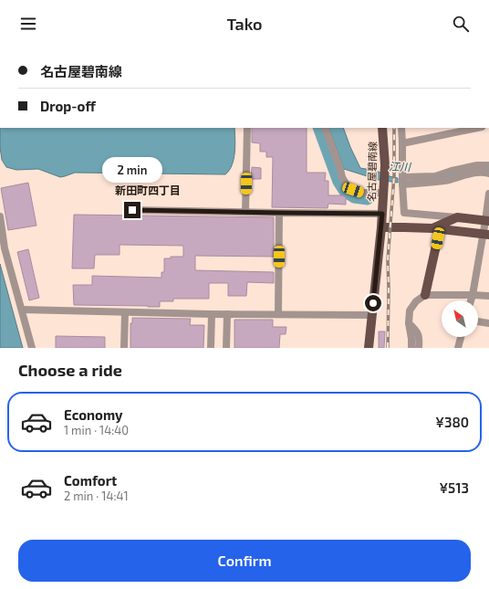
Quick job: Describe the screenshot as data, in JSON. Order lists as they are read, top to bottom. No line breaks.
{"streets":{"main road":["名古屋碧南線"]},"districts":["新田町四丁目"],"water":["江川"],"north":"top left","page":{"header":"Tako","banner":["名古屋碧南線","Drop-off"],"bubble":"2 min","heading":"Choose a ride","list":[{"name":"Economy","note":"1 min · 14:40","value":"¥380"},{"name":"Comfort","note":"2 min · 14:41","value":"¥513"}],"buttons":"Confirm"}}
